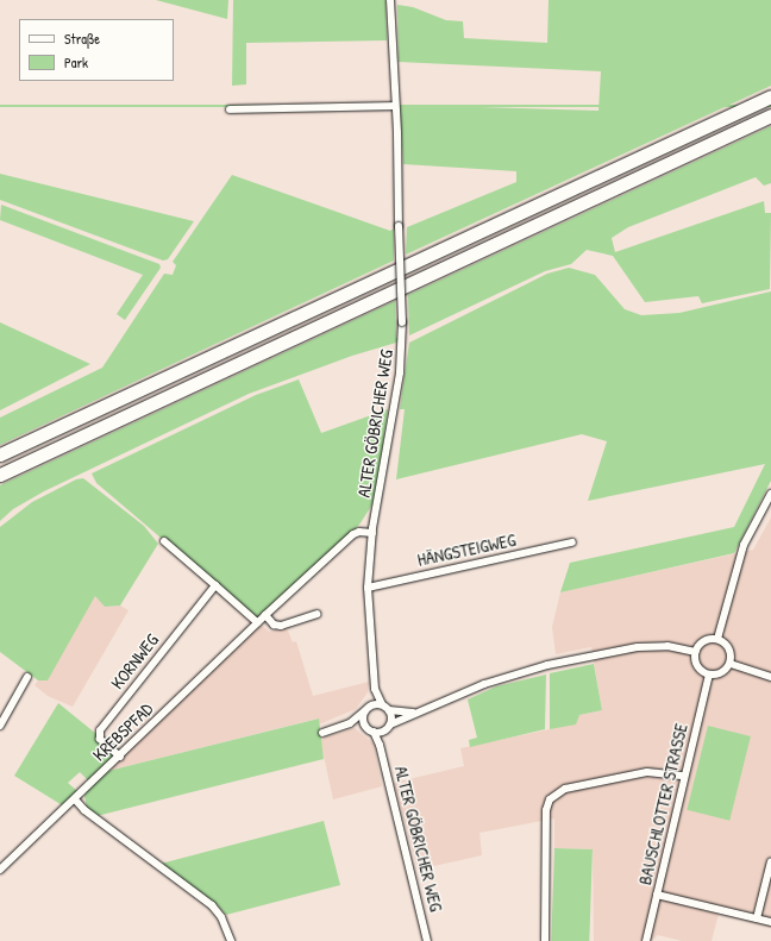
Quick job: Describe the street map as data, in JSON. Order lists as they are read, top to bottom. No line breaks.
{"streets":{"street":["ALTER GÖBRICHER WEG","HÄNGSTEIGWEG","KORNWEG","KREBSPFAD","BAUSCHLOTTER STRASSE"]},"crossings":[["ALTER GÖBRICHER WEG","HÄNGSTEIGWEG"],["ALTER GÖBRICHER WEG","KREBSPFAD"],["KORNWEG","KREBSPFAD"]],"legend":["Straße","Park"]}
